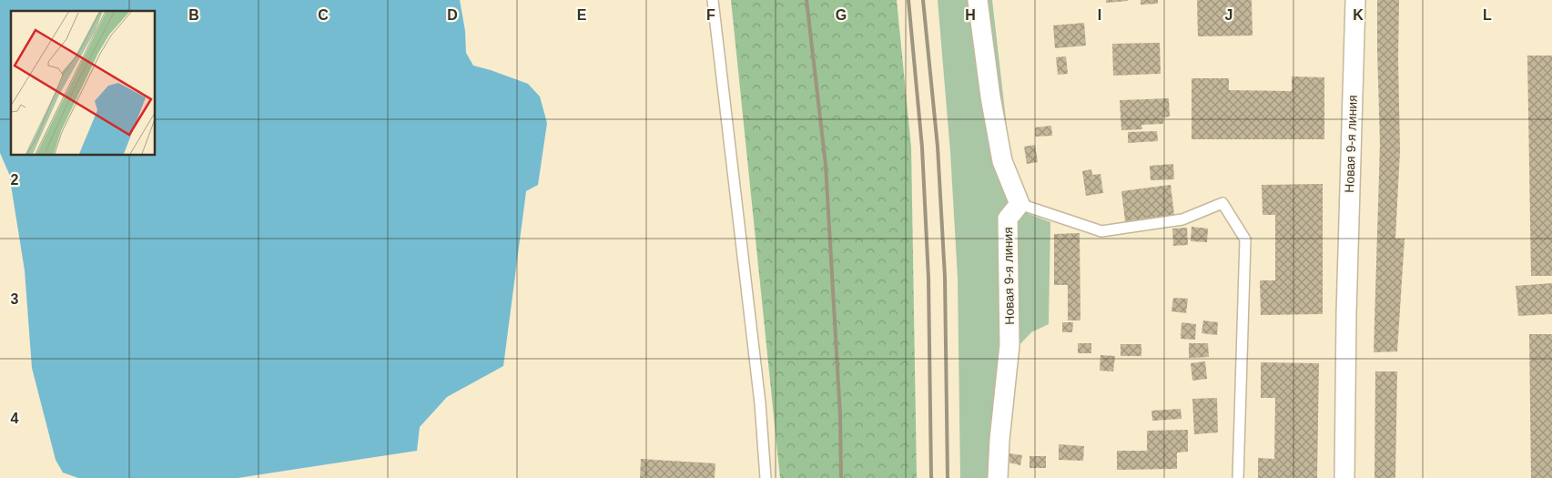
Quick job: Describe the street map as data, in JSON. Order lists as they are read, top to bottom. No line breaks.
{"streets":{"street":["Новая 9-я линия"]},"grid":{"columns":["B","C","D","E","F","G","H","I","J","K","L"],"rows":["2","3","4"]}}
